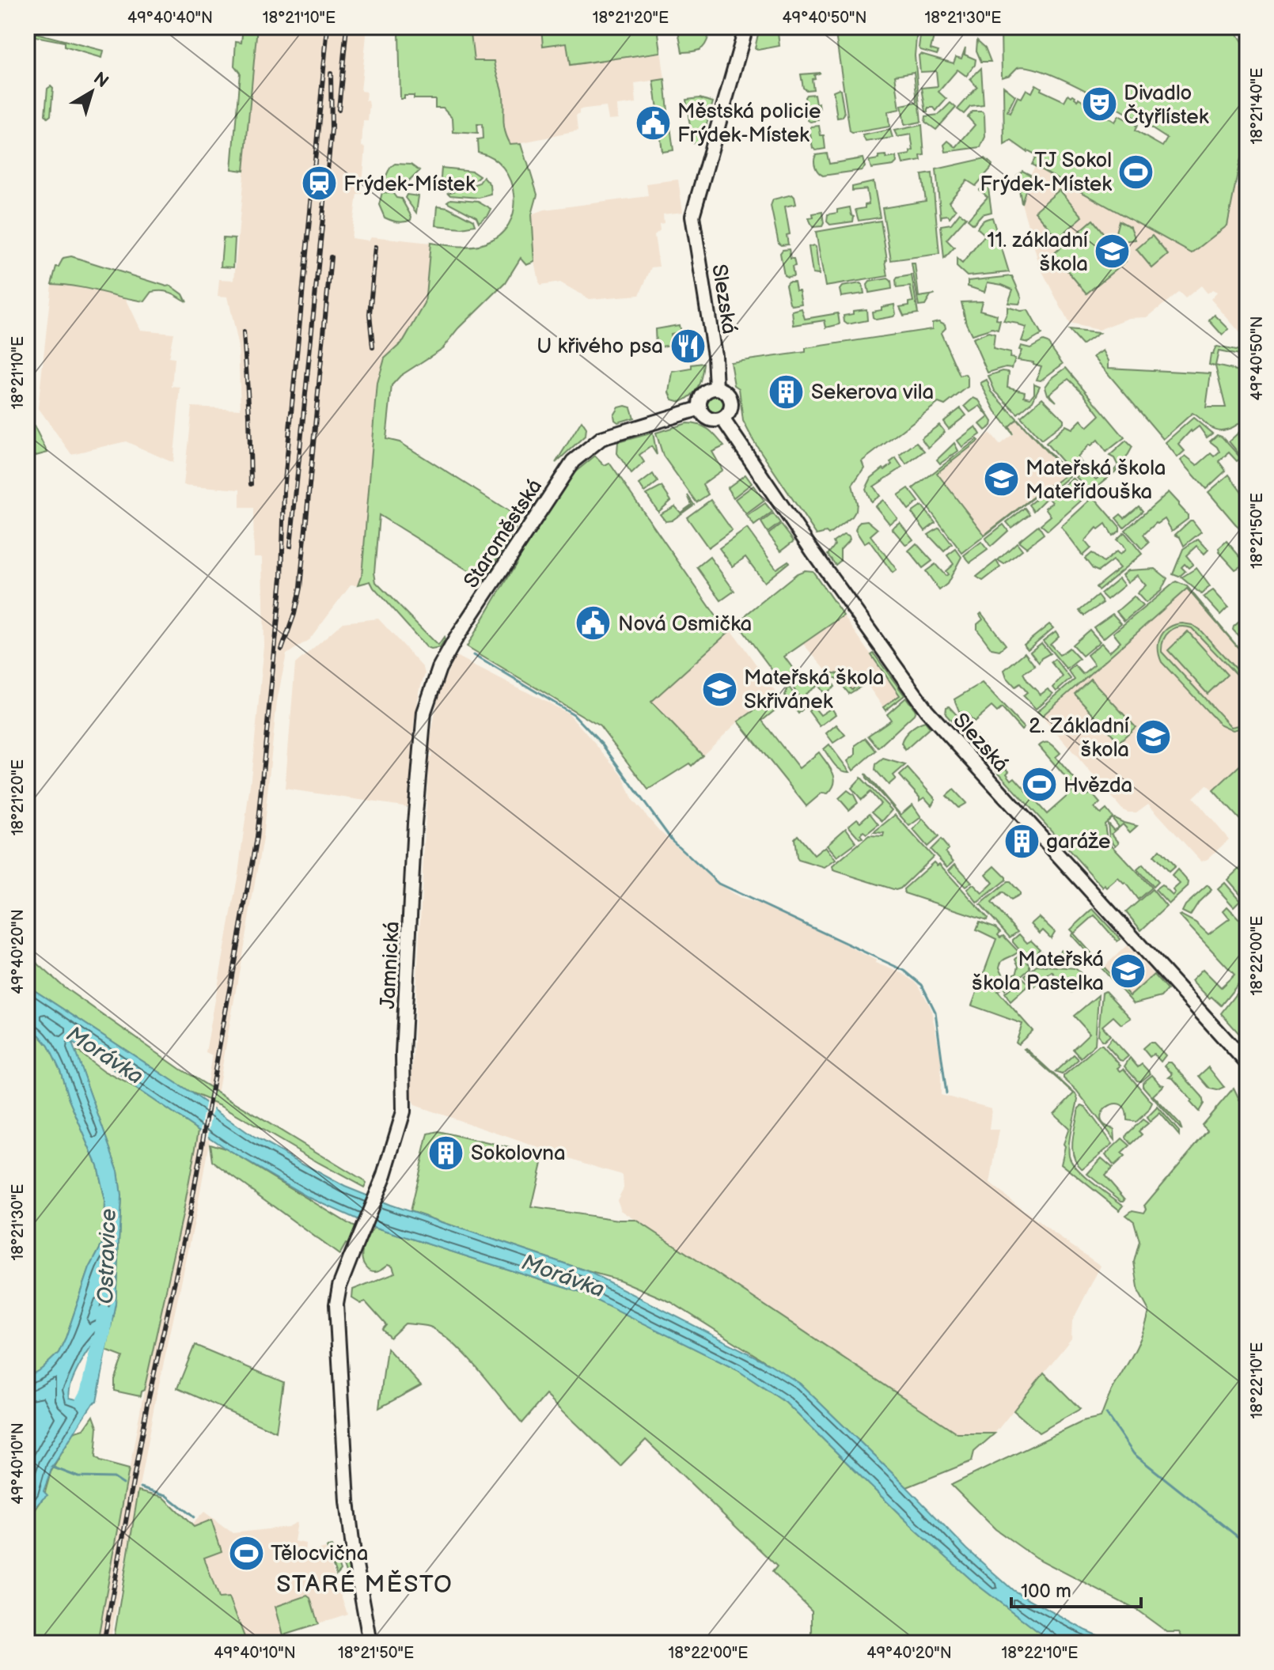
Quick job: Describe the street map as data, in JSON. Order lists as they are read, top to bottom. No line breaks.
{"streets":{"main road":["Slezská","Staroměstská","Jamnická"]},"crossings":[["Slezská","Staroměstská"],["Staroměstská","Jamnická"]],"districts":["STARÉ MĚSTO"],"water":["Morávka","Ostravice"],"places":{"theatre":["Divadlo Čtyřlístek"],"public building":["Městská policie Frýdek-Místek","Nová Osmička"],"sports":["TJ Sokol Frýdek-Místek","Hvězda","Tělocvična"],"station":["Frýdek-Místek"],"school or university":["11. základní škola","Mateřská škola Mateřídouška","Mateřská škola Skřivánek","2. Základní škola","Mateřská škola Pastelka"],"restaurant":["U křivého psa"],"building":["Sekerova vila","garáže","Sokolovna"]},"scale_bar":"100 m","north":"top right","coordinates":["49°40'40\"N","18°21'10\"E","18°21'20\"E","49°40'50\"N","18°21'30\"E","18°21'40\"E","18°21'50\"E","49°40'20\"N","18°22'00\"E","18°22'10\"E","49°40'10\"N"]}
